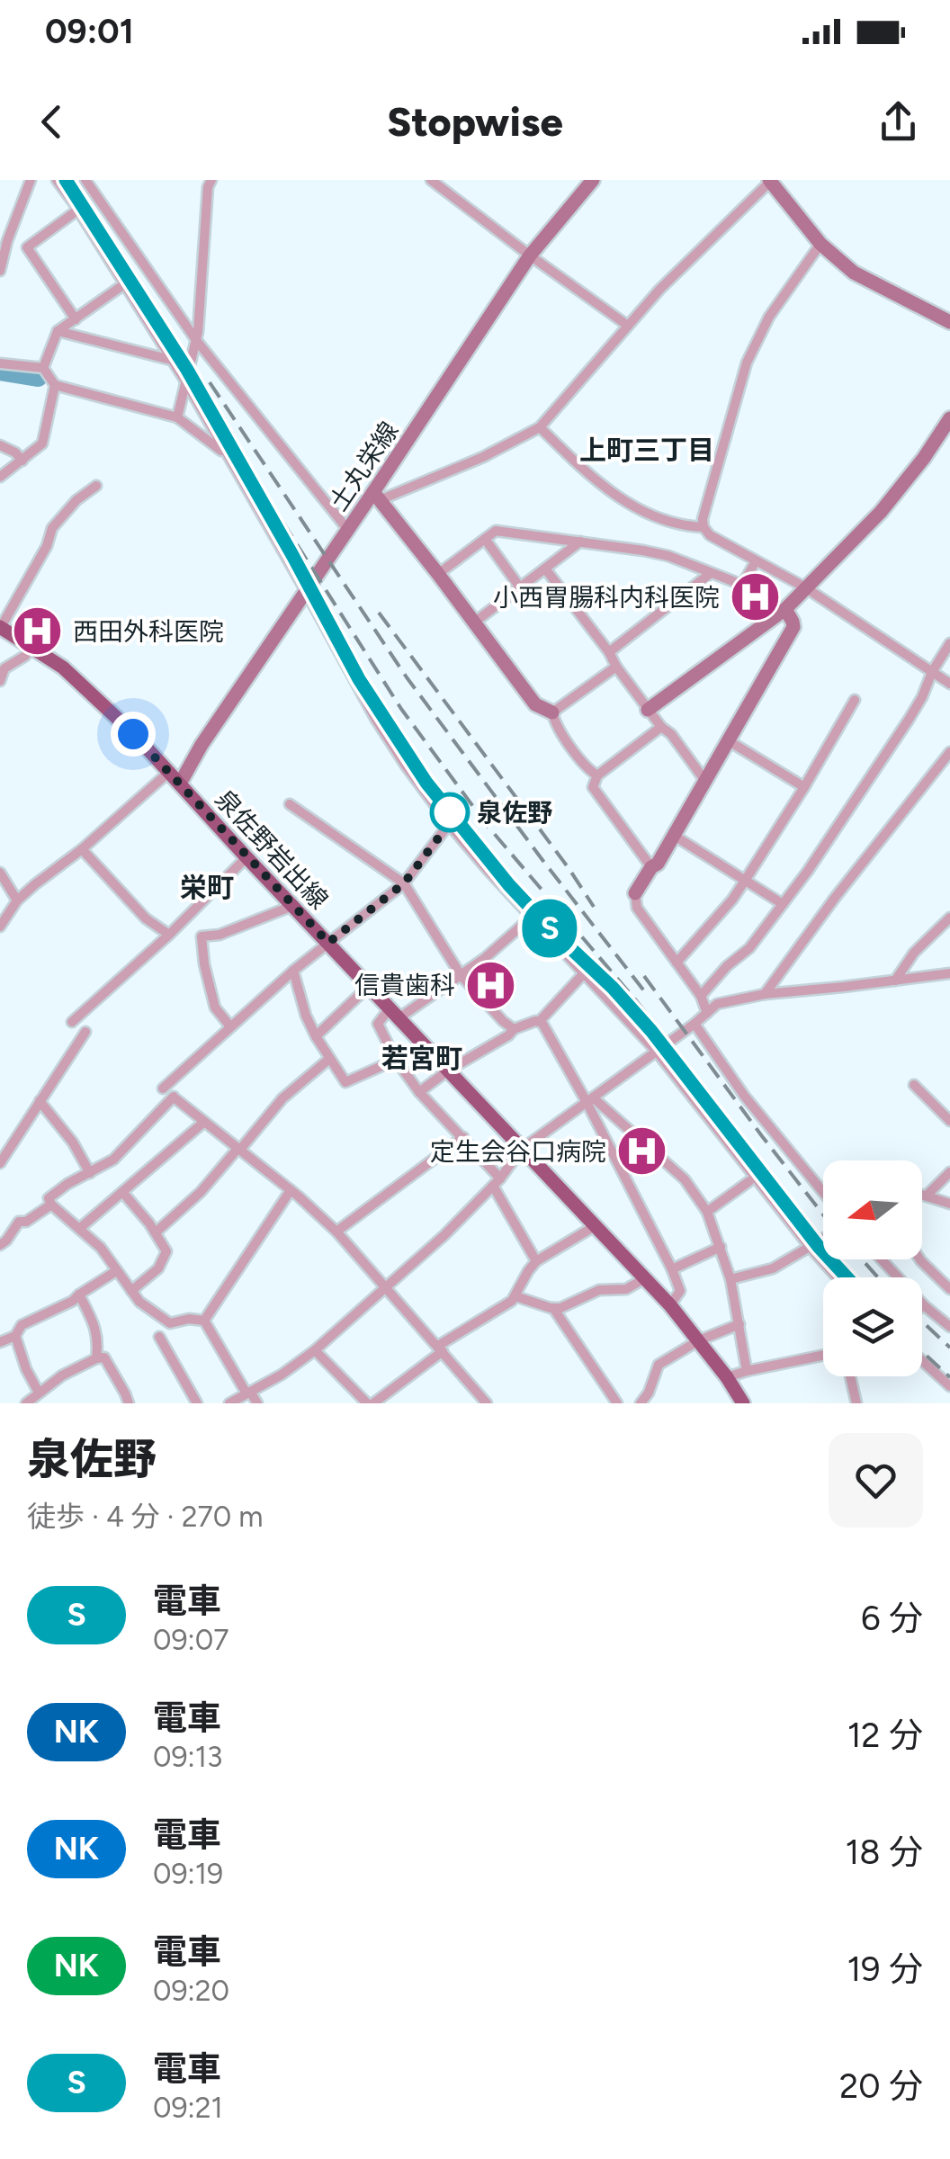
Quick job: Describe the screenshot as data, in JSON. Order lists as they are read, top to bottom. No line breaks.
{"streets":{"main road":["泉佐野岩出線"],"street":["土丸栄線"]},"crossings":[["土丸栄線","泉佐野岩出線"]],"districts":["上町三丁目","栄町","若宮町"],"places":{"hospital":["小西胃腸科内科医院","西田外科医院","信貴歯科","定生会谷口病院"],"other":["泉佐野"]},"north":"left","page":{"status":"09:01","header":"Stopwise","on_map":"S","heading":["泉佐野","徒歩 · 4 分 · 270 m"],"list":[{"mark":"S","name":"電車","note":"09:07","value":"6 分"},{"mark":"NK","name":"電車","note":"09:13","value":"12 分"},{"mark":"NK","name":"電車","note":"09:19","value":"18 分"},{"mark":"NK","name":"電車","note":"09:20","value":"19 分"},{"mark":"S","name":"電車","note":"09:21","value":"20 分"}]}}
